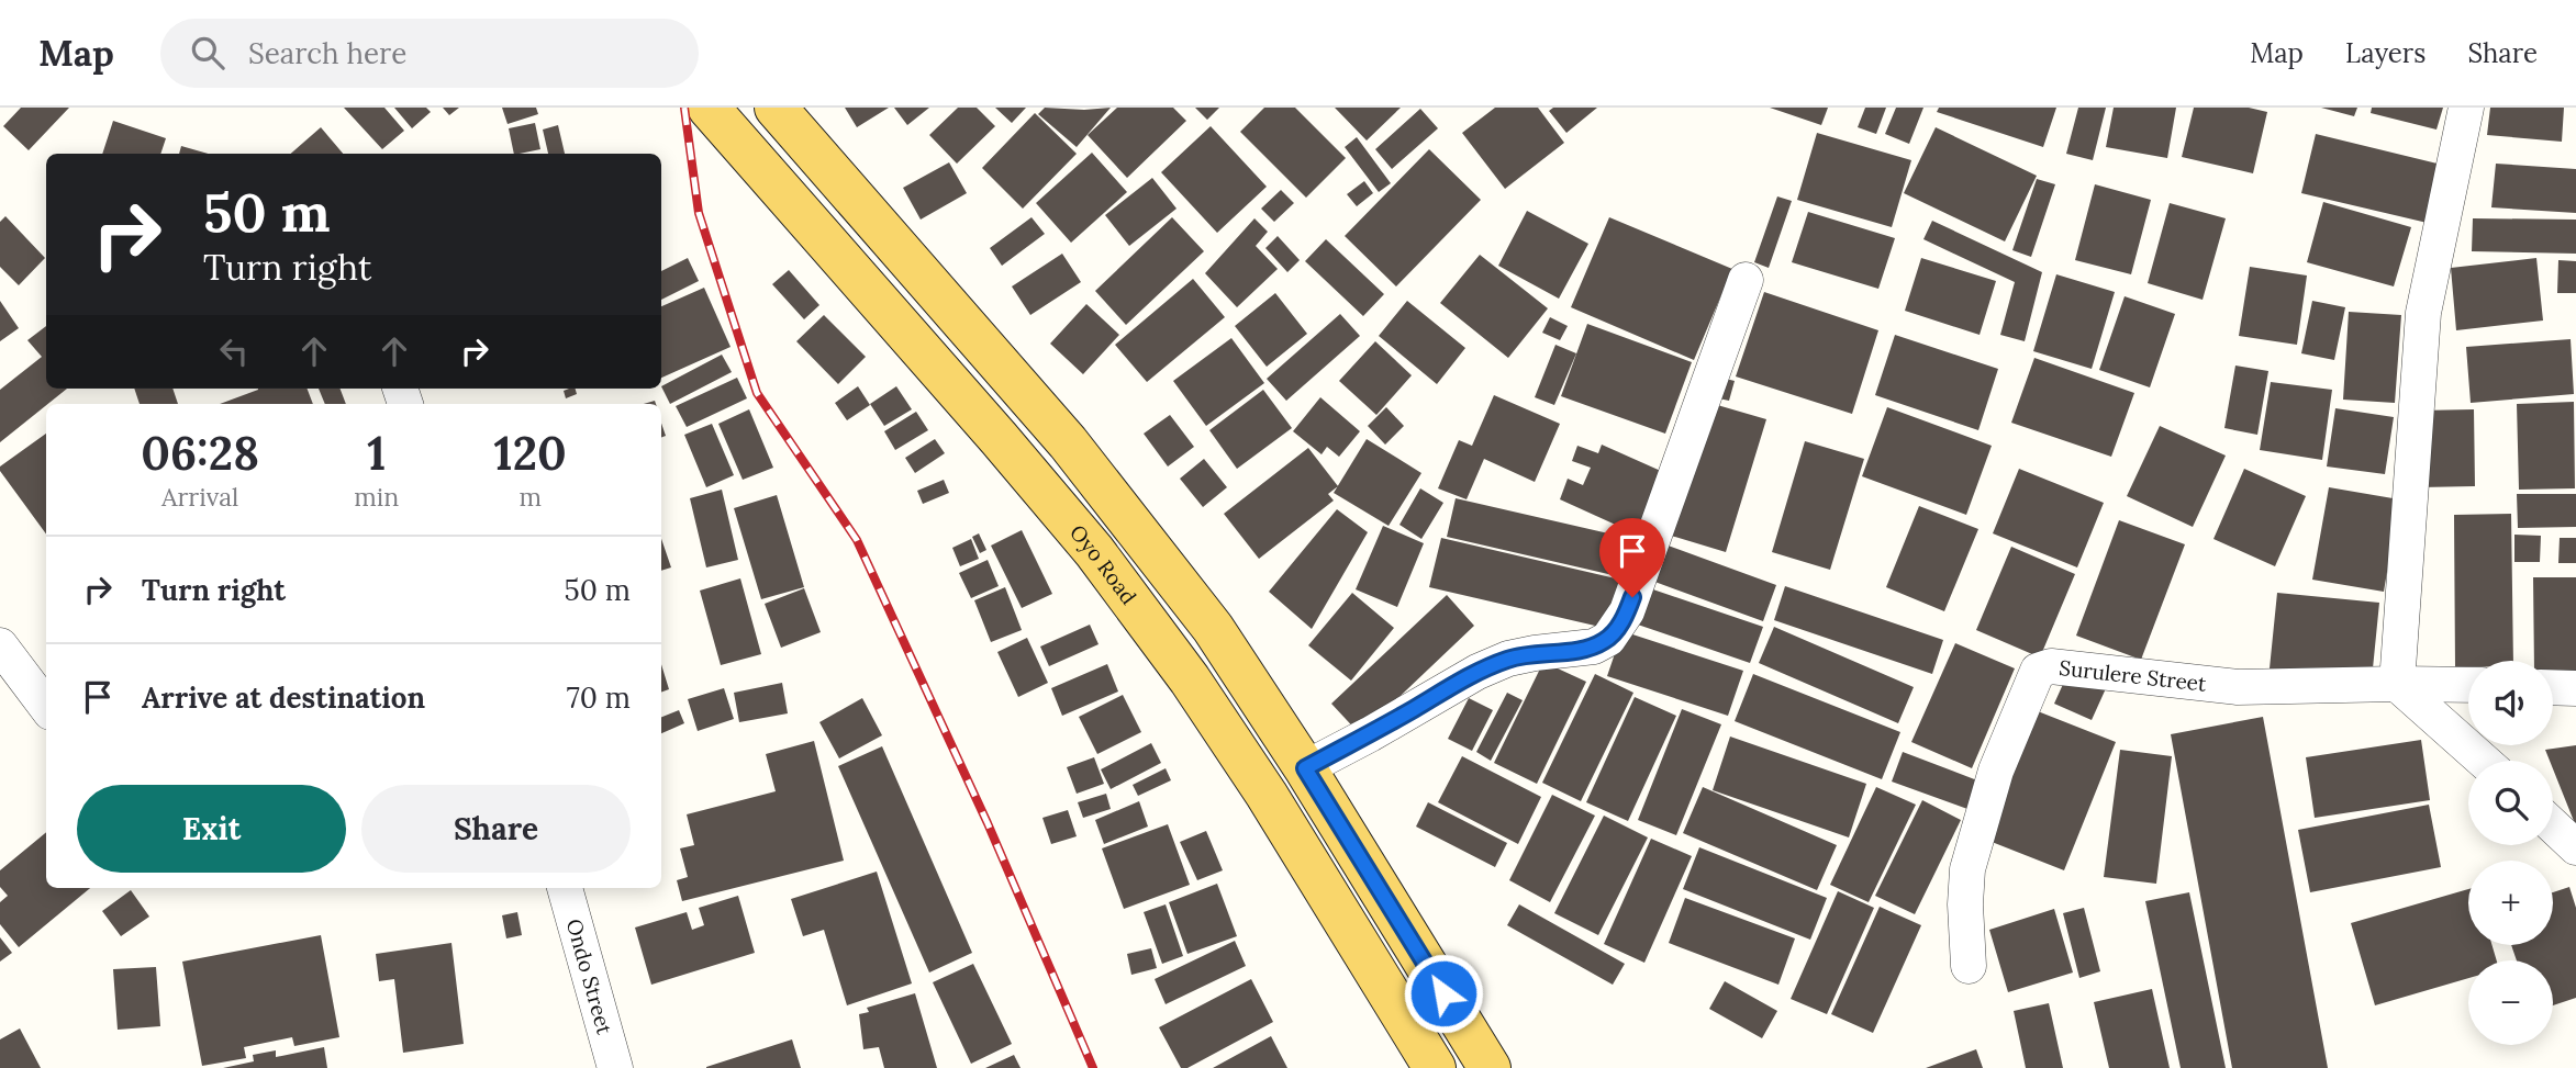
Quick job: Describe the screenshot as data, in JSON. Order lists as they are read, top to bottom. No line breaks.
{"streets":{"main road":["Oyo Road"],"street":["Surulere Street","Ondo Street"]},"page":{"header":"Map","search":"Search here","nav":["Map","Layers","Share"],"turn":["50 m","Turn right"],"eta":["06:28","Arrival","1","min","120","m"],"list":[{"name":"Turn right","value":"50 m"},{"name":"Arrive at destination","value":"70 m"}],"map_buttons":["+","−"],"buttons":["Exit","Share"]}}
